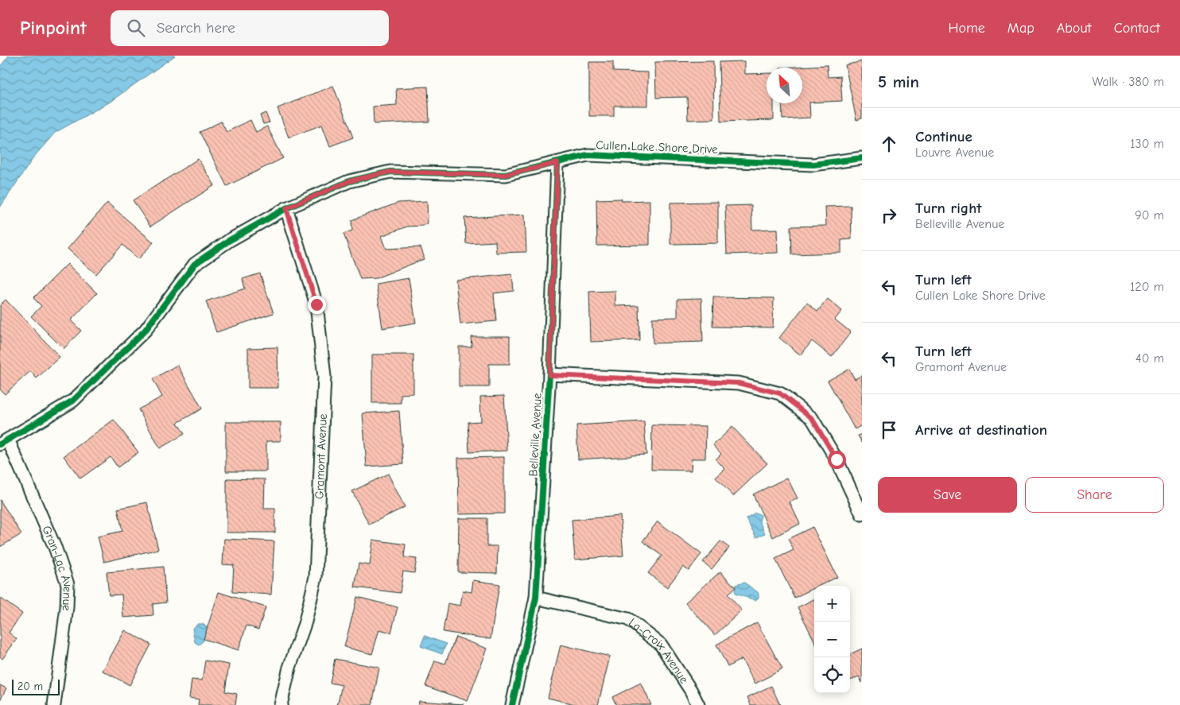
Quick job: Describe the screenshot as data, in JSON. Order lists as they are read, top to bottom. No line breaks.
{"streets":{"street":["Cullen Lake Shore Drive","Belleville Avenue","Gramont Avenue","Gran-Lac Avenue","La-Croix Avenue"]},"crossings":[["Cullen Lake Shore Drive","Belleville Avenue"],["Cullen Lake Shore Drive","Gramont Avenue"],["Cullen Lake Shore Drive","Gran-Lac Avenue"],["Belleville Avenue","La-Croix Avenue"]],"scale_bar":"20 m","north":"top left","page":{"header":"Pinpoint","search":"Search here","nav":["Home","Map","About","Contact"],"heading":["5 min","Walk · 380 m"],"list":[["Continue","Louvre Avenue","130 m"],["Turn right","Belleville Avenue","90 m"],["Turn left","Cullen Lake Shore Drive","120 m"],["Turn left","Gramont Avenue","40 m"],"Arrive at destination"],"buttons":["Save","Share"],"map_buttons":["+","−"],"scale":"20 m"}}
